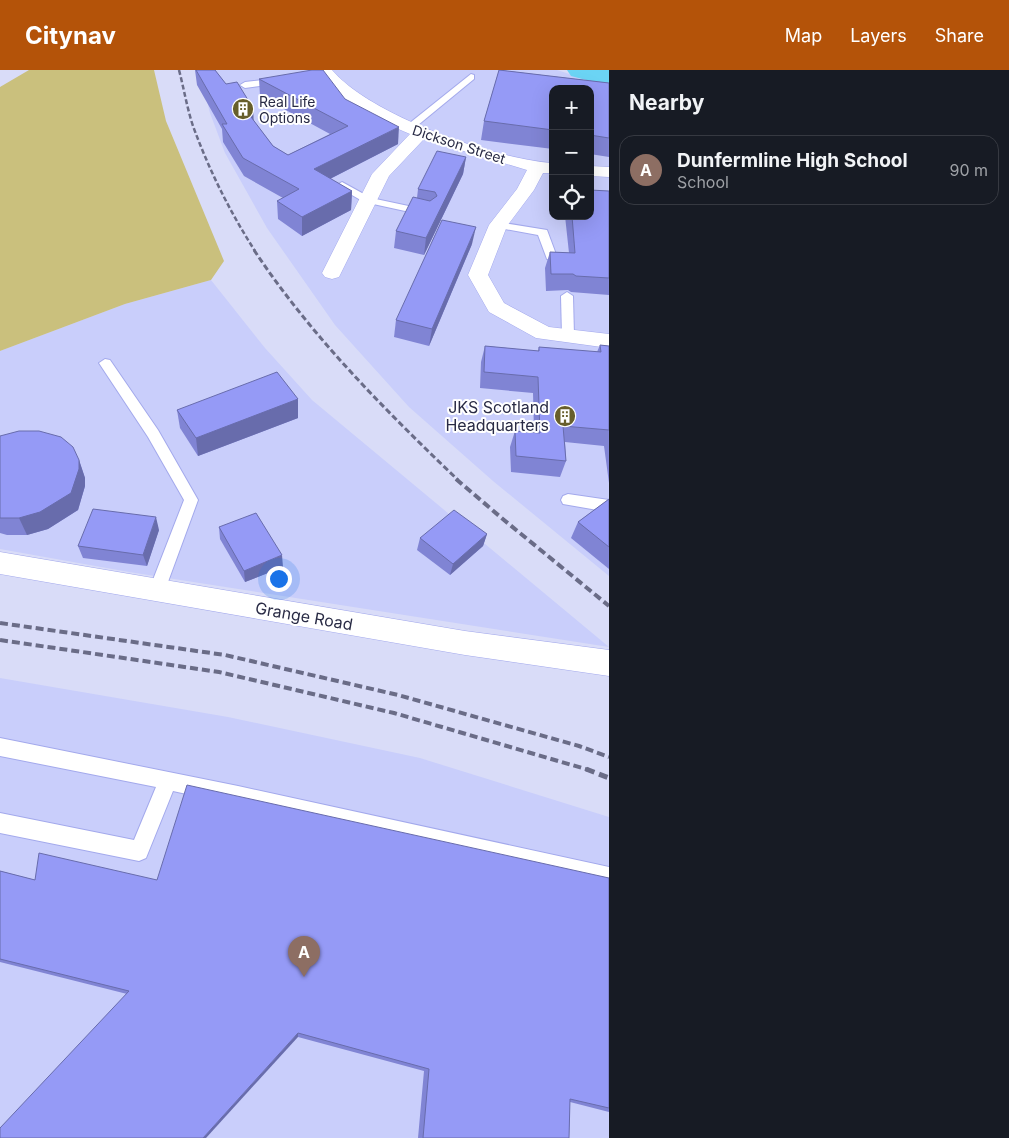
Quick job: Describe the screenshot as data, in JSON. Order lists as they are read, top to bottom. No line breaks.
{"streets":{"street":["Dickson Street","Grange Road"]},"places":{"building":["Real Life Options","JKS Scotland Headquarters"]},"page":{"header":"Citynav","nav":["Map","Layers","Share"],"heading":"Nearby","map_buttons":["+","−"],"list":[{"mark":"A","name":"Dunfermline High School","note":"School","value":"90 m"}],"pins":"A"}}
